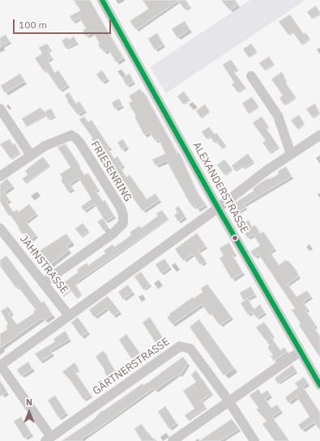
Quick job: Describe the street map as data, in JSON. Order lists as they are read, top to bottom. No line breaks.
{"streets":{"street":["FRIESENRING","ALEXANDERSTRASSE","JAHNSTRASSE","GÄRTNERSTRASSE"]},"crossings":[["FRIESENRING","JAHNSTRASSE"]],"scale_bar":"100 m","north":"top"}
